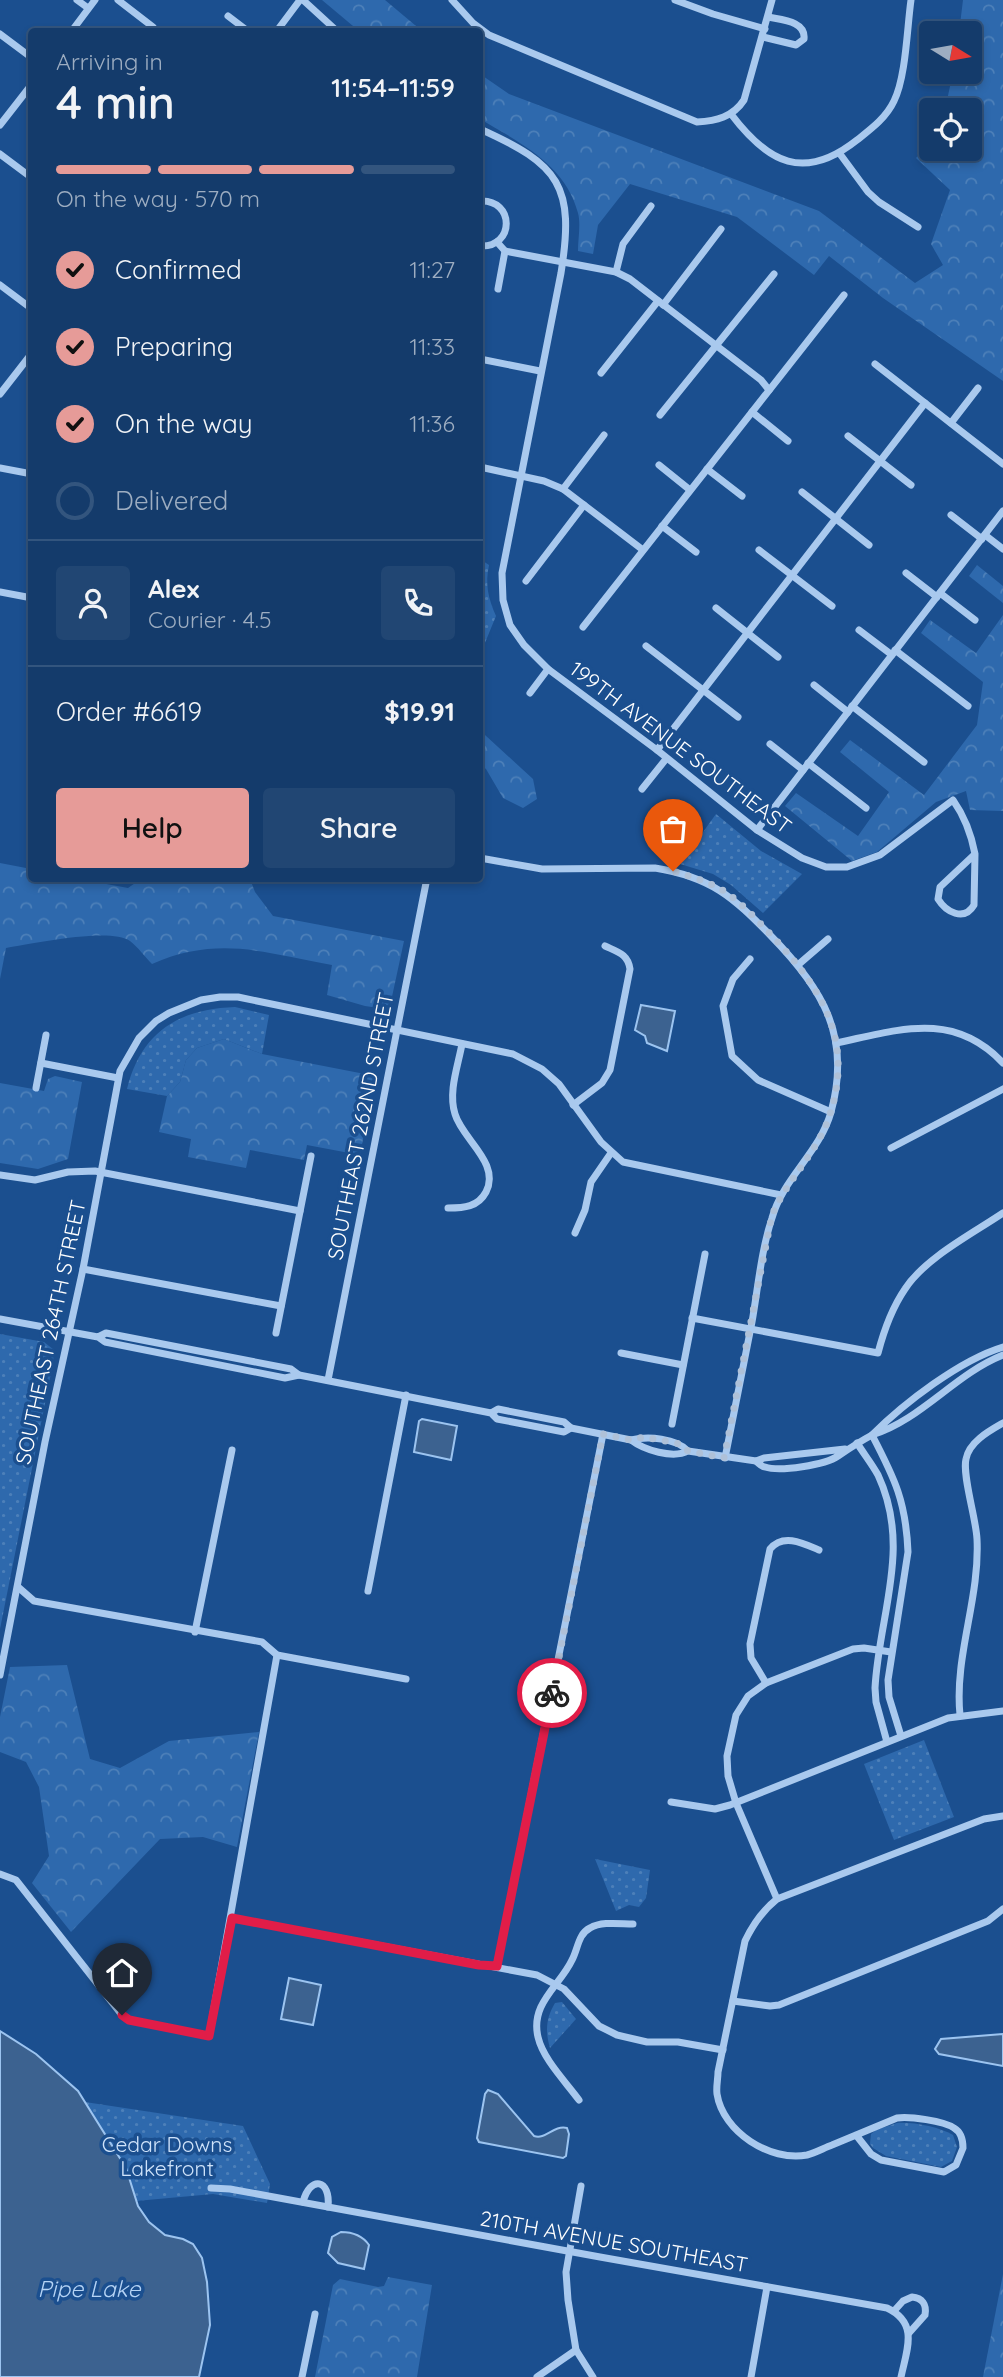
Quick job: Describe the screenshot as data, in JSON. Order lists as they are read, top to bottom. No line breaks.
{"streets":{"street":["199TH AVENUE SOUTHEAST","SOUTHEAST 262ND STREET","SOUTHEAST 264TH STREET","210TH AVENUE SOUTHEAST"]},"crossings":[["SOUTHEAST 262ND STREET","SOUTHEAST 264TH STREET"]],"water":["Pipe Lake"],"parks":["Cedar Downs Lakefront"],"north":"right","page":{"heading":["4 min","Arriving in","11:54–11:59"],"panel":["Alex","Courier · 4.5","Order #6619","$19.91"],"bar":"On the way · 570 m","list":[["Confirmed","11:27"],["Preparing","11:33"],["On the way","11:36"],"Delivered"],"buttons":["Help","Share"]}}
